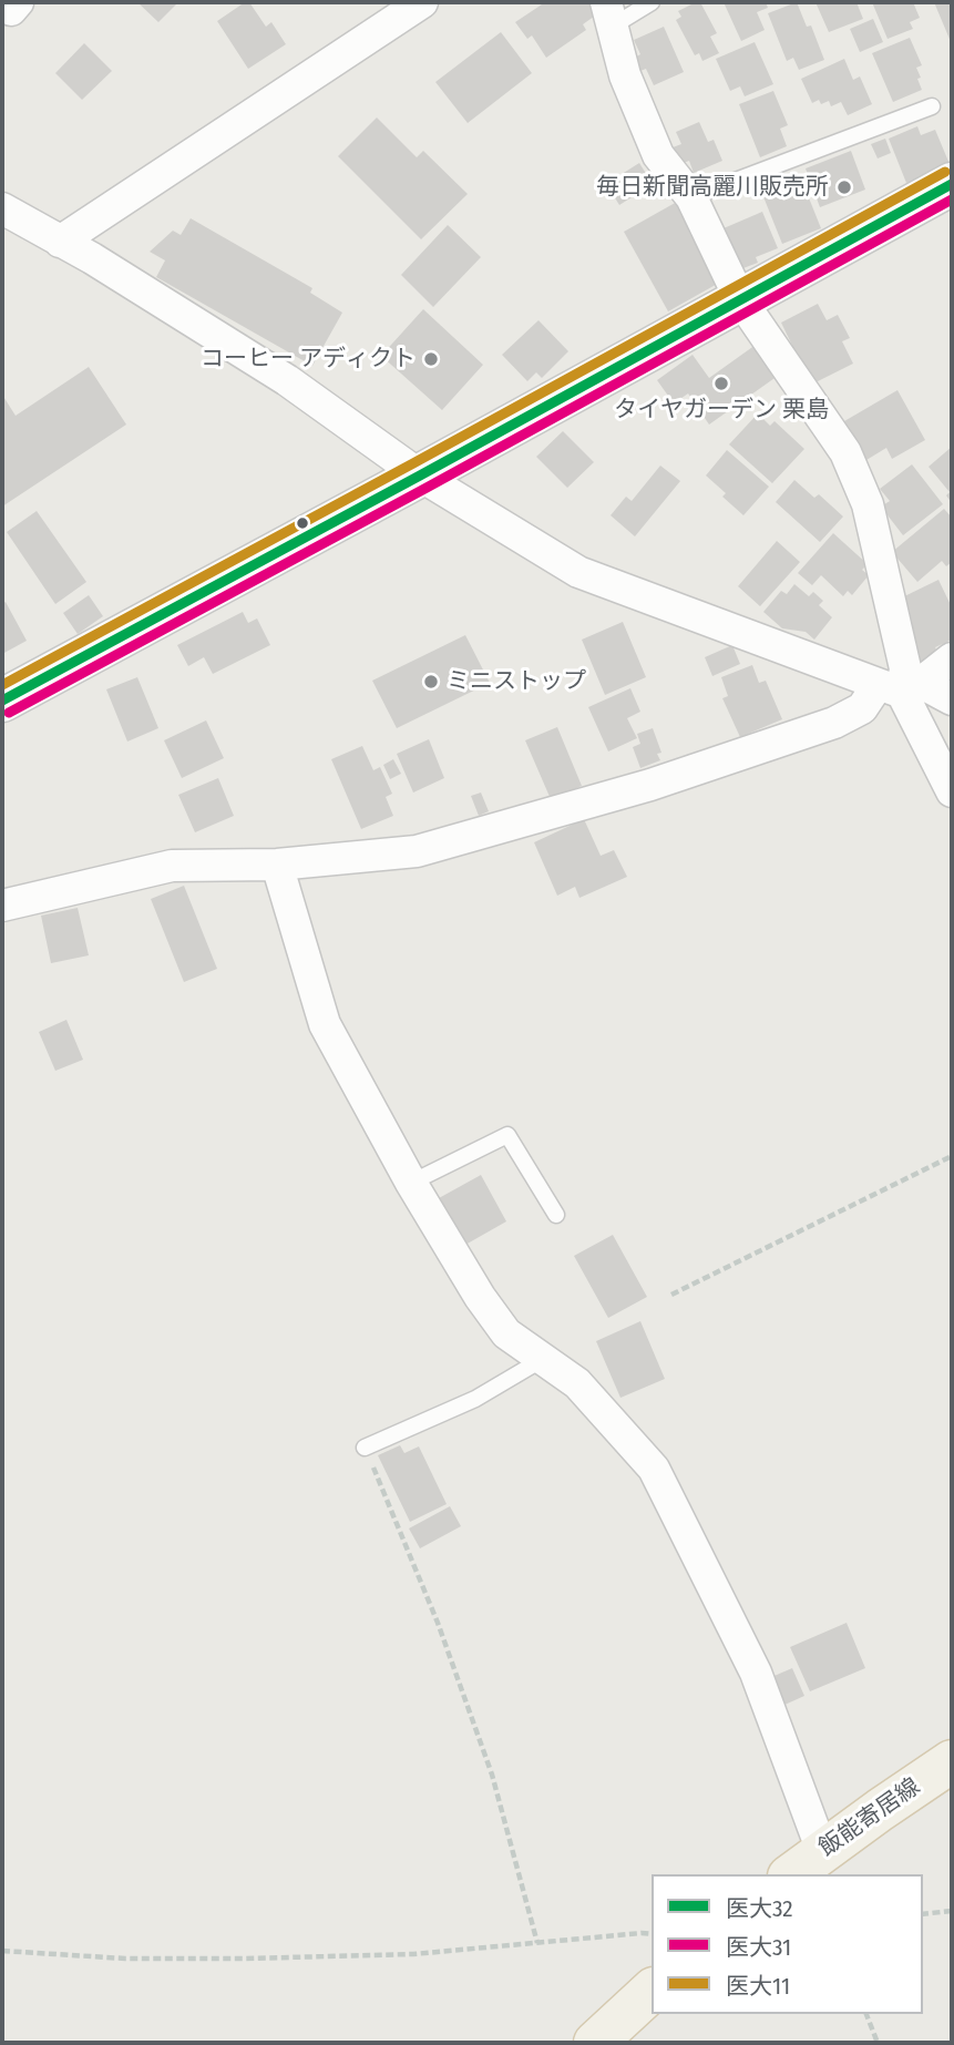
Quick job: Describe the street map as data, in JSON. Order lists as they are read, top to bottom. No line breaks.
{"streets":{"main road":["飯能寄居線"]},"places":["毎日新聞高麗川販売所","コーヒー アディクト","タイヤガーデン 栗島","ミニストップ"],"lines":["transit line 医大11","transit line 医大32","transit line 医大31"],"legend":["医大32","医大31","医大11"]}
